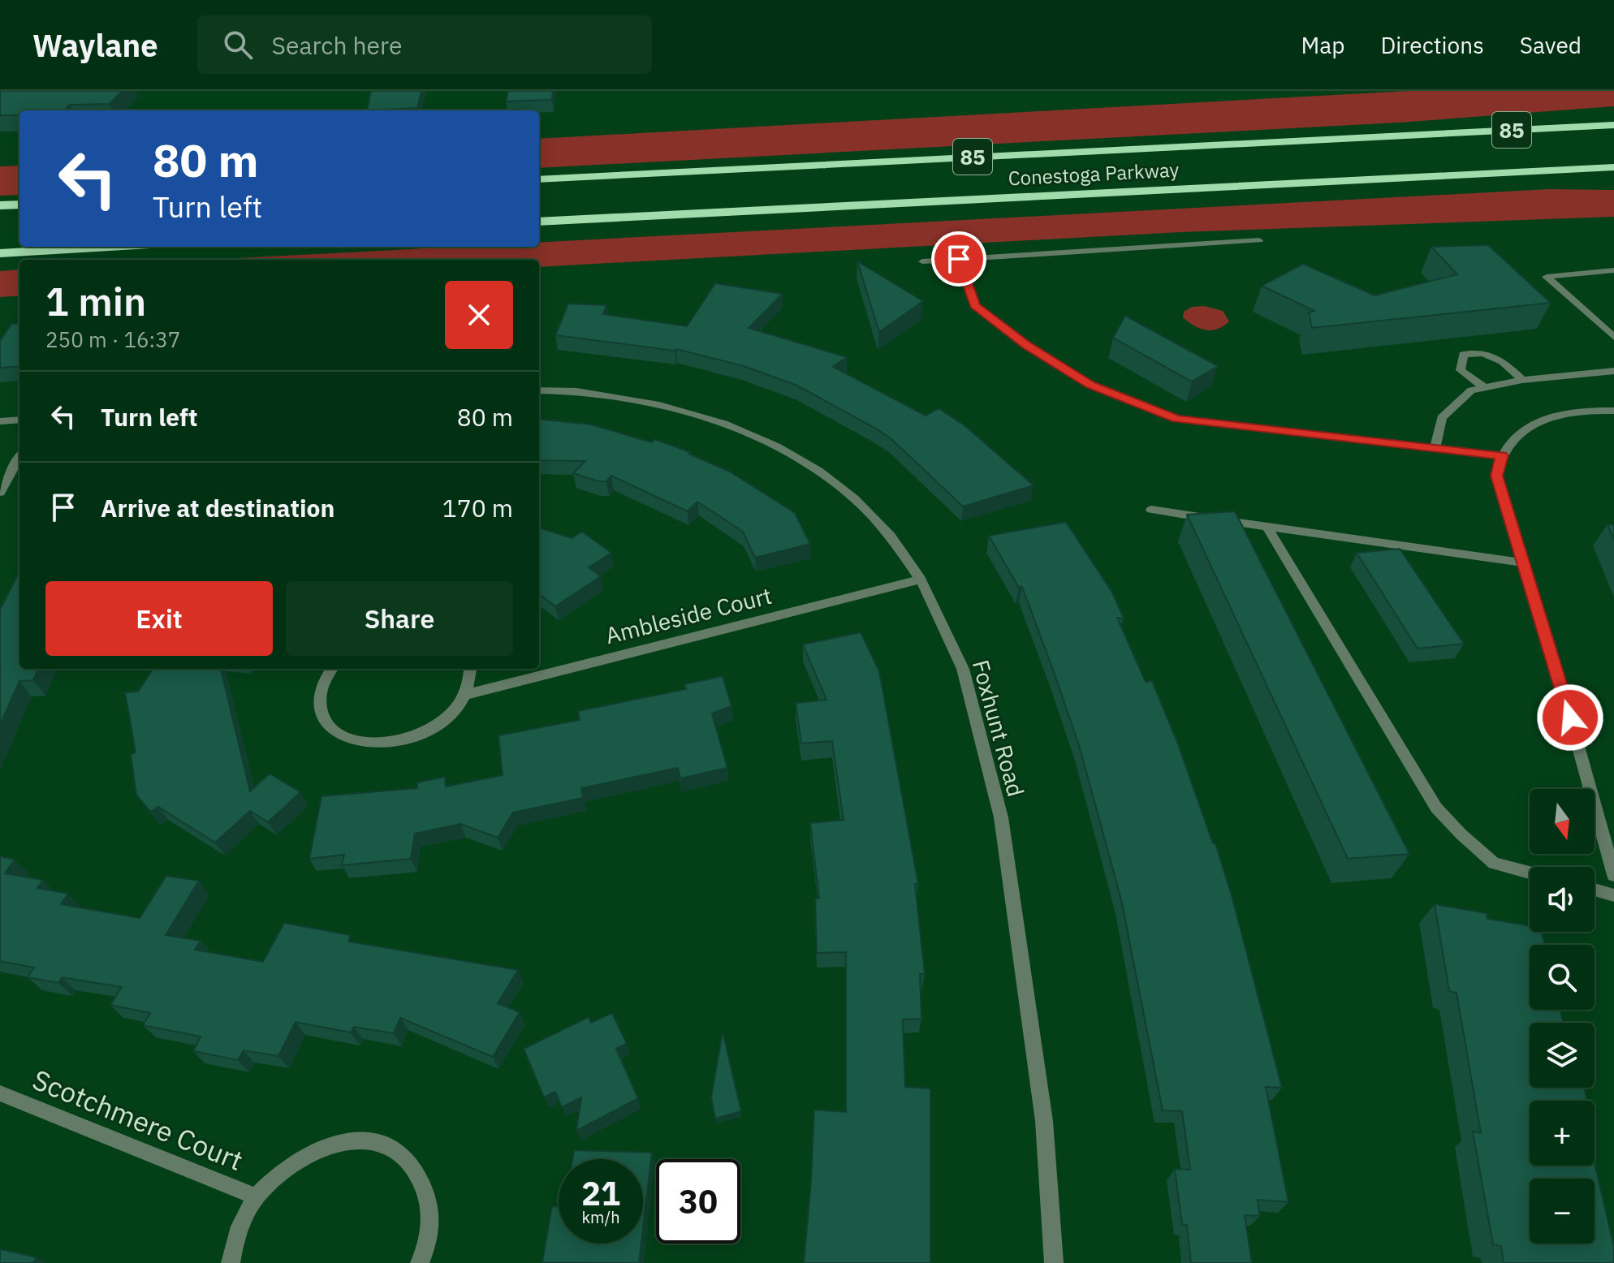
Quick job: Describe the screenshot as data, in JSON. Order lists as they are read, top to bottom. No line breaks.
{"streets":{"highway":["85","Conestoga Parkway"],"street":["Ambleside Court","Foxhunt Road","Scotchmere Court"]},"crossings":[["85","Conestoga Parkway"],["Ambleside Court","Foxhunt Road"]],"north":"bottom","page":{"header":"Waylane","search":"Search here","nav":["Map","Directions","Saved"],"turn":["80 m","Turn left"],"heading":["1 min","250 m · 16:37"],"list":[{"name":"Turn left","value":"80 m"},{"name":"Arrive at destination","value":"170 m"}],"buttons":["Exit","Share"],"map_buttons":["+","−"],"speed":"21 km/h","limit":"30"}}
